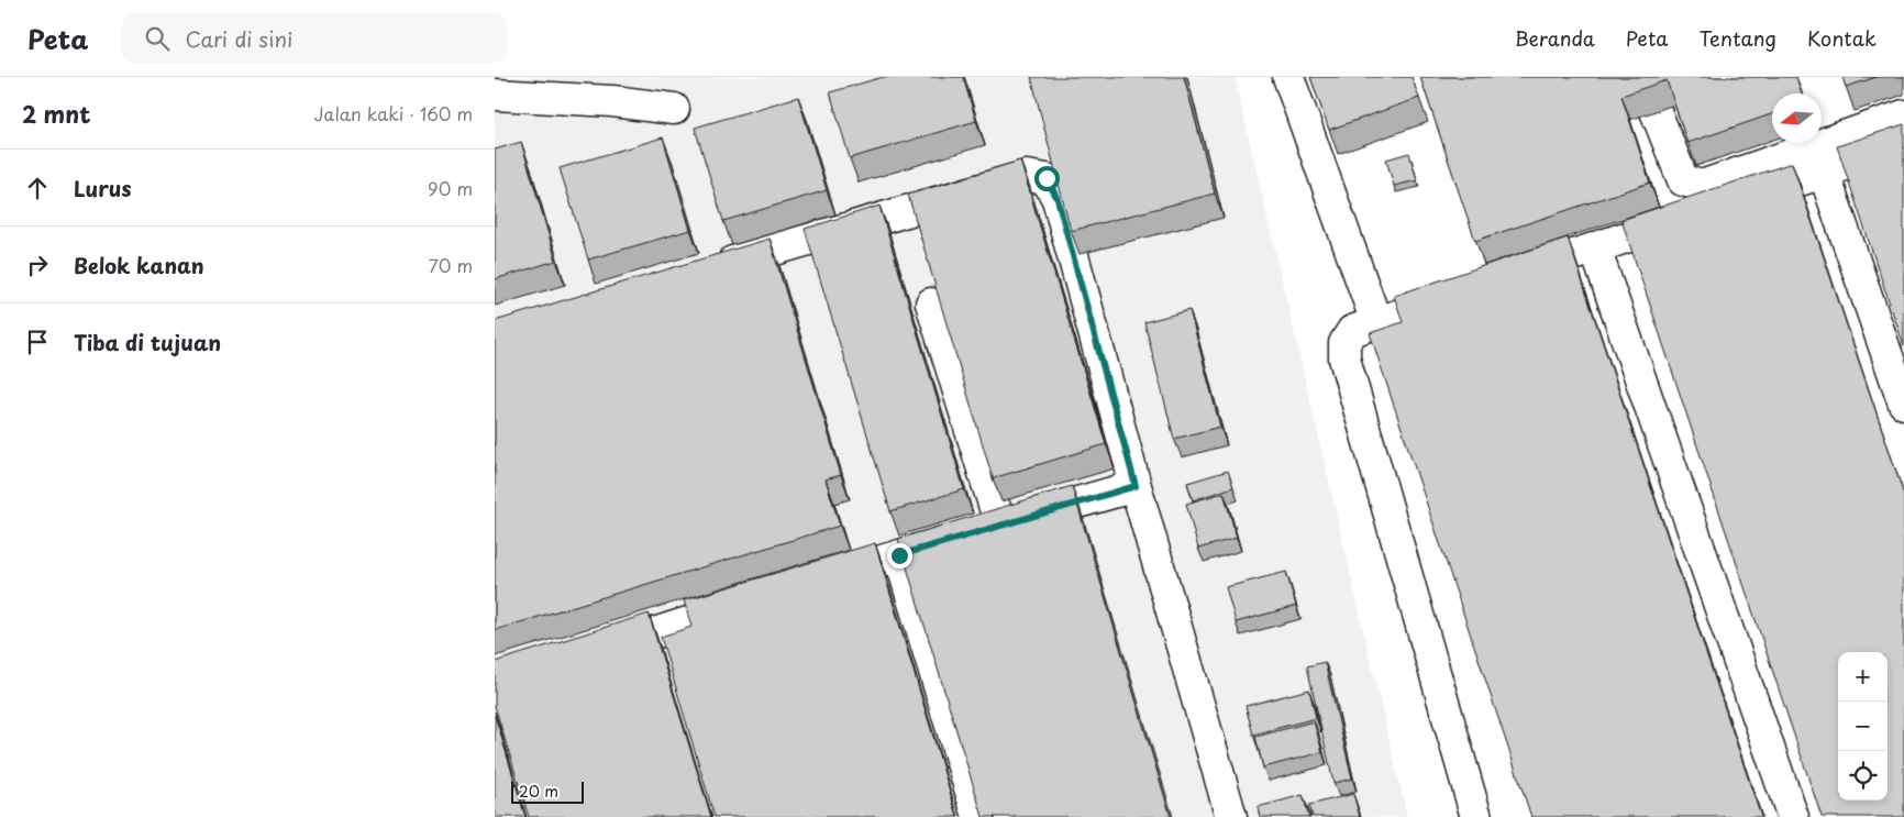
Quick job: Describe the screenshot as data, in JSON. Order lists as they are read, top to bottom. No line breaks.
{"scale_bar":"20 m","north":"left","page":{"header":"Peta","search":"Cari di sini","nav":["Beranda","Peta","Tentang","Kontak"],"heading":["2 mnt","Jalan kaki · 160 m"],"list":[["Lurus","90 m"],["Belok kanan","70 m"],"Tiba di tujuan"],"map_buttons":["+","−"],"scale":"20 m"}}
